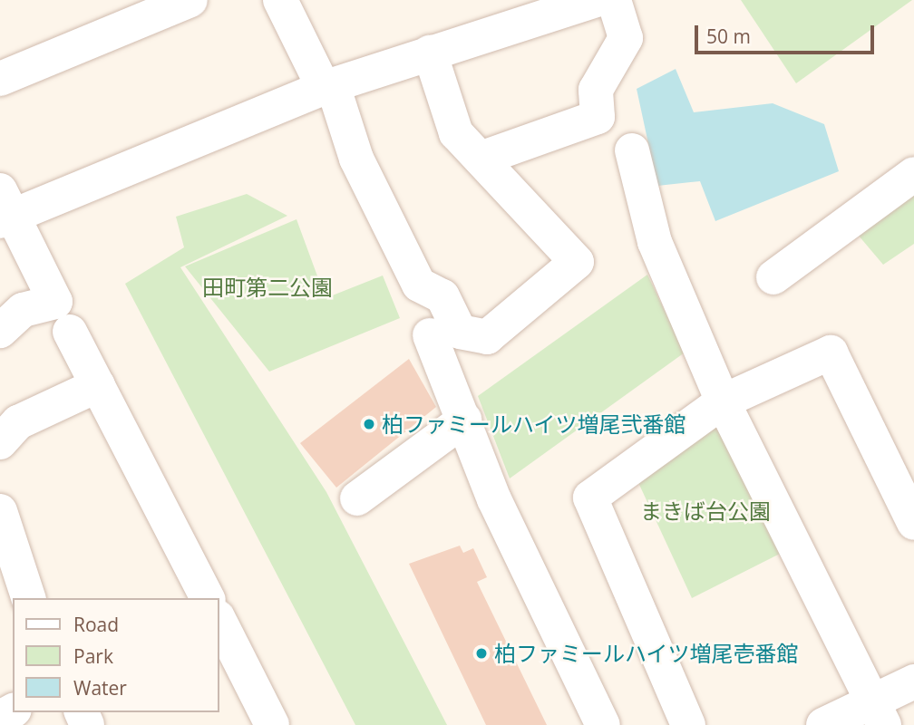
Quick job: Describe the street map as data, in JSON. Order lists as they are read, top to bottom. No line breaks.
{"parks":["田町第二公園","まきば台公園"],"places":["柏ファミールハイツ増尾弐番館","柏ファミールハイツ増尾壱番館"],"legend":["Road","Park","Water"],"scale_bar":"50 m"}
